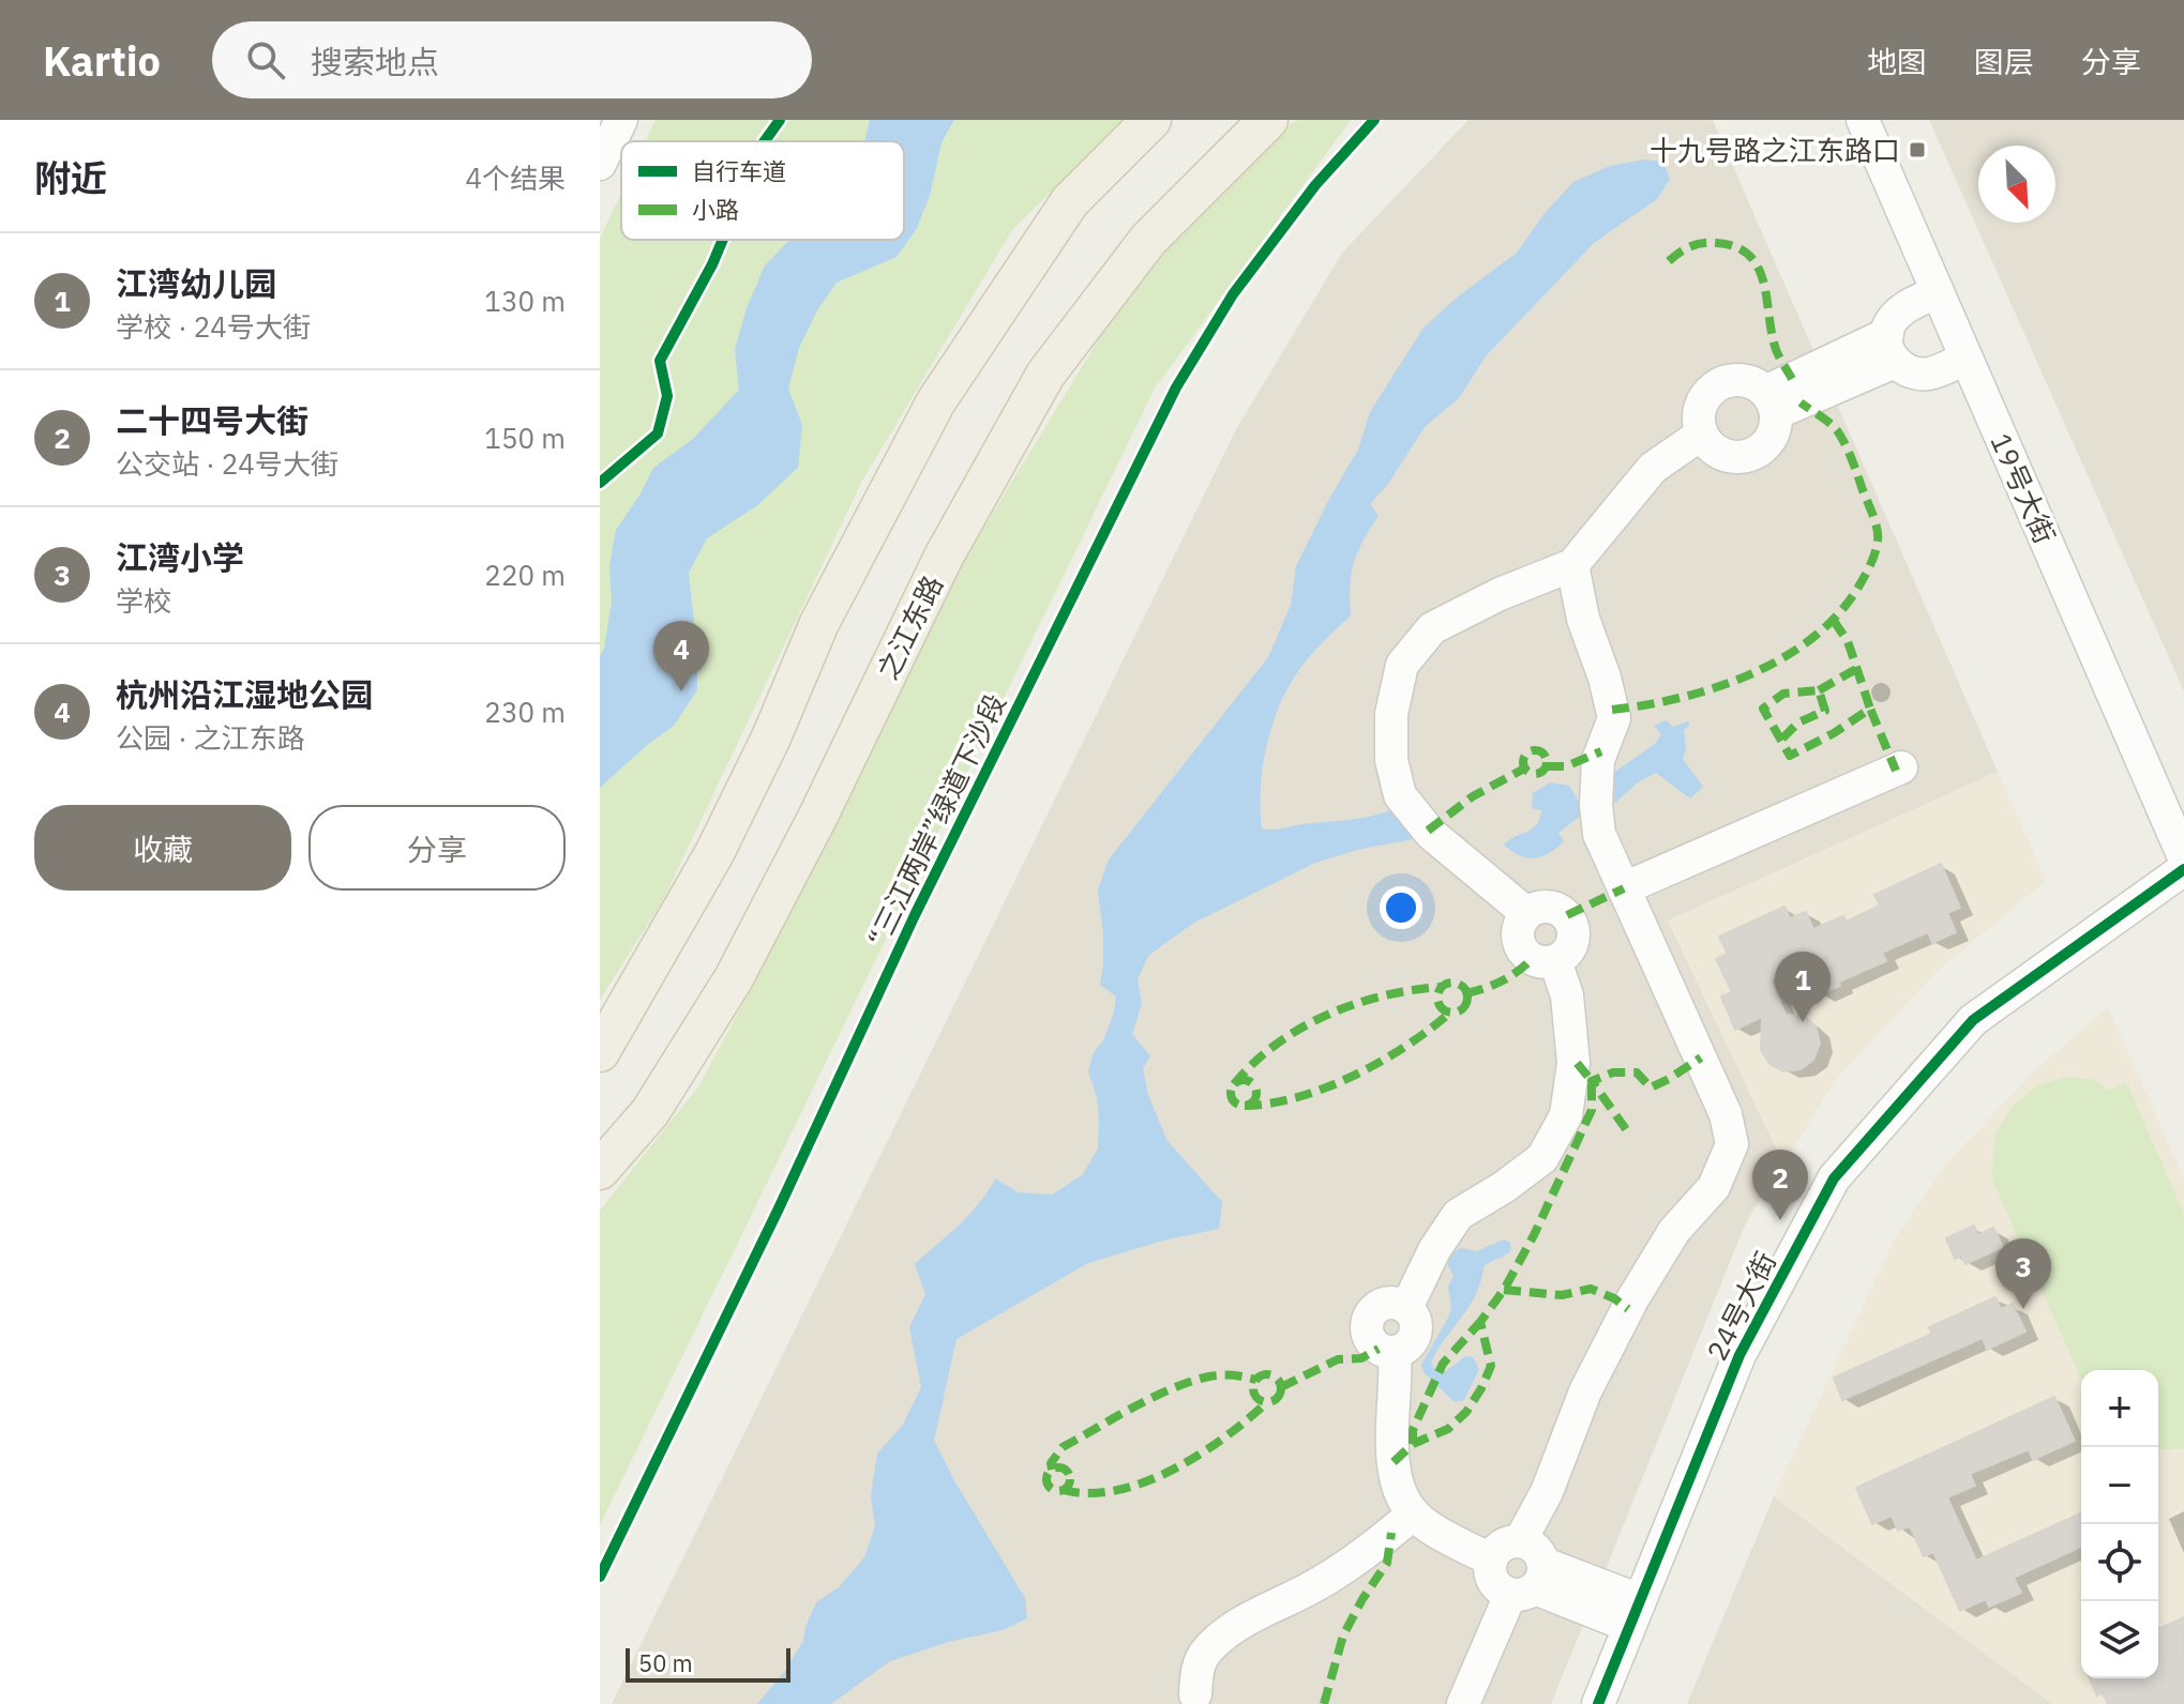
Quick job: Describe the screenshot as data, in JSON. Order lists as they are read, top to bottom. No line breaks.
{"streets":{"main road":["之江东路"],"street":["19号大街","24号大街"],"cycle path":["“三江两岸”绿道下沙段"]},"places":{"transit":["十九号路之江东路口"]},"legend":["自行车道","小路"],"scale_bar":"50 m","north":"bottom right","page":{"header":"Kartio","search":"搜索地点","nav":["地图","图层","分享"],"heading":["附近","4个结果"],"list":[{"mark":"1","name":"江湾幼儿园","note":"学校 · 24号大街","value":"130 m"},{"mark":"2","name":"二十四号大街","note":"公交站 · 24号大街","value":"150 m"},{"mark":"3","name":"江湾小学","note":"学校","value":"220 m"},{"mark":"4","name":"杭州沿江湿地公园","note":"公园 · 之江东路","value":"230 m"}],"pins":["4","1","2","3"],"buttons":["收藏","分享"],"map_buttons":["+","−"],"scale":"50 m"}}
